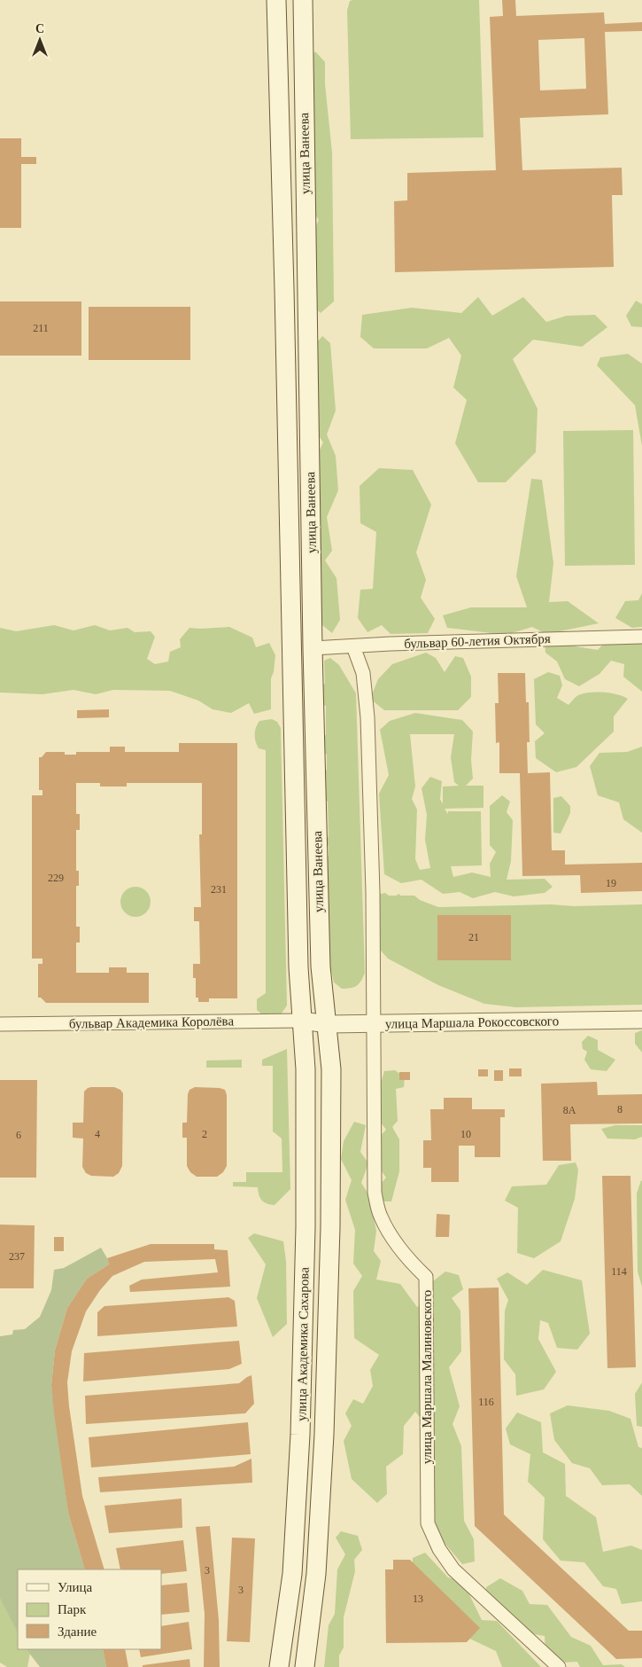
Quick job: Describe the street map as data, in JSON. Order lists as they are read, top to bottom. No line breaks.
{"streets":{"main road":["улица Ванеева","улица Академика Сахарова"],"street":["бульвар 60-летия Октября","бульвар Академика Королёва","улица Маршала Рокоссовского","улица Маршала Малиновского"]},"crossings":[["улица Ванеева","бульвар 60-летия Октября"],["улица Ванеева","бульвар Академика Королёва"],["улица Ванеева","улица Маршала Рокоссовского"],["улица Ванеева","улица Академика Сахарова"],["бульвар 60-летия Октября","улица Маршала Малиновского"],["бульвар Академика Королёва","улица Маршала Рокоссовского"],["бульвар Академика Королёва","улица Академика Сахарова"],["улица Маршала Рокоссовского","улица Академика Сахарова"],["улица Маршала Рокоссовского","улица Маршала Малиновского"]],"house_numbers":["211","229","19","231","21","8","8А","4","2","10","6","237","114","116","3","3","13"],"legend":["Улица","Парк","Здание"],"north":"top"}
